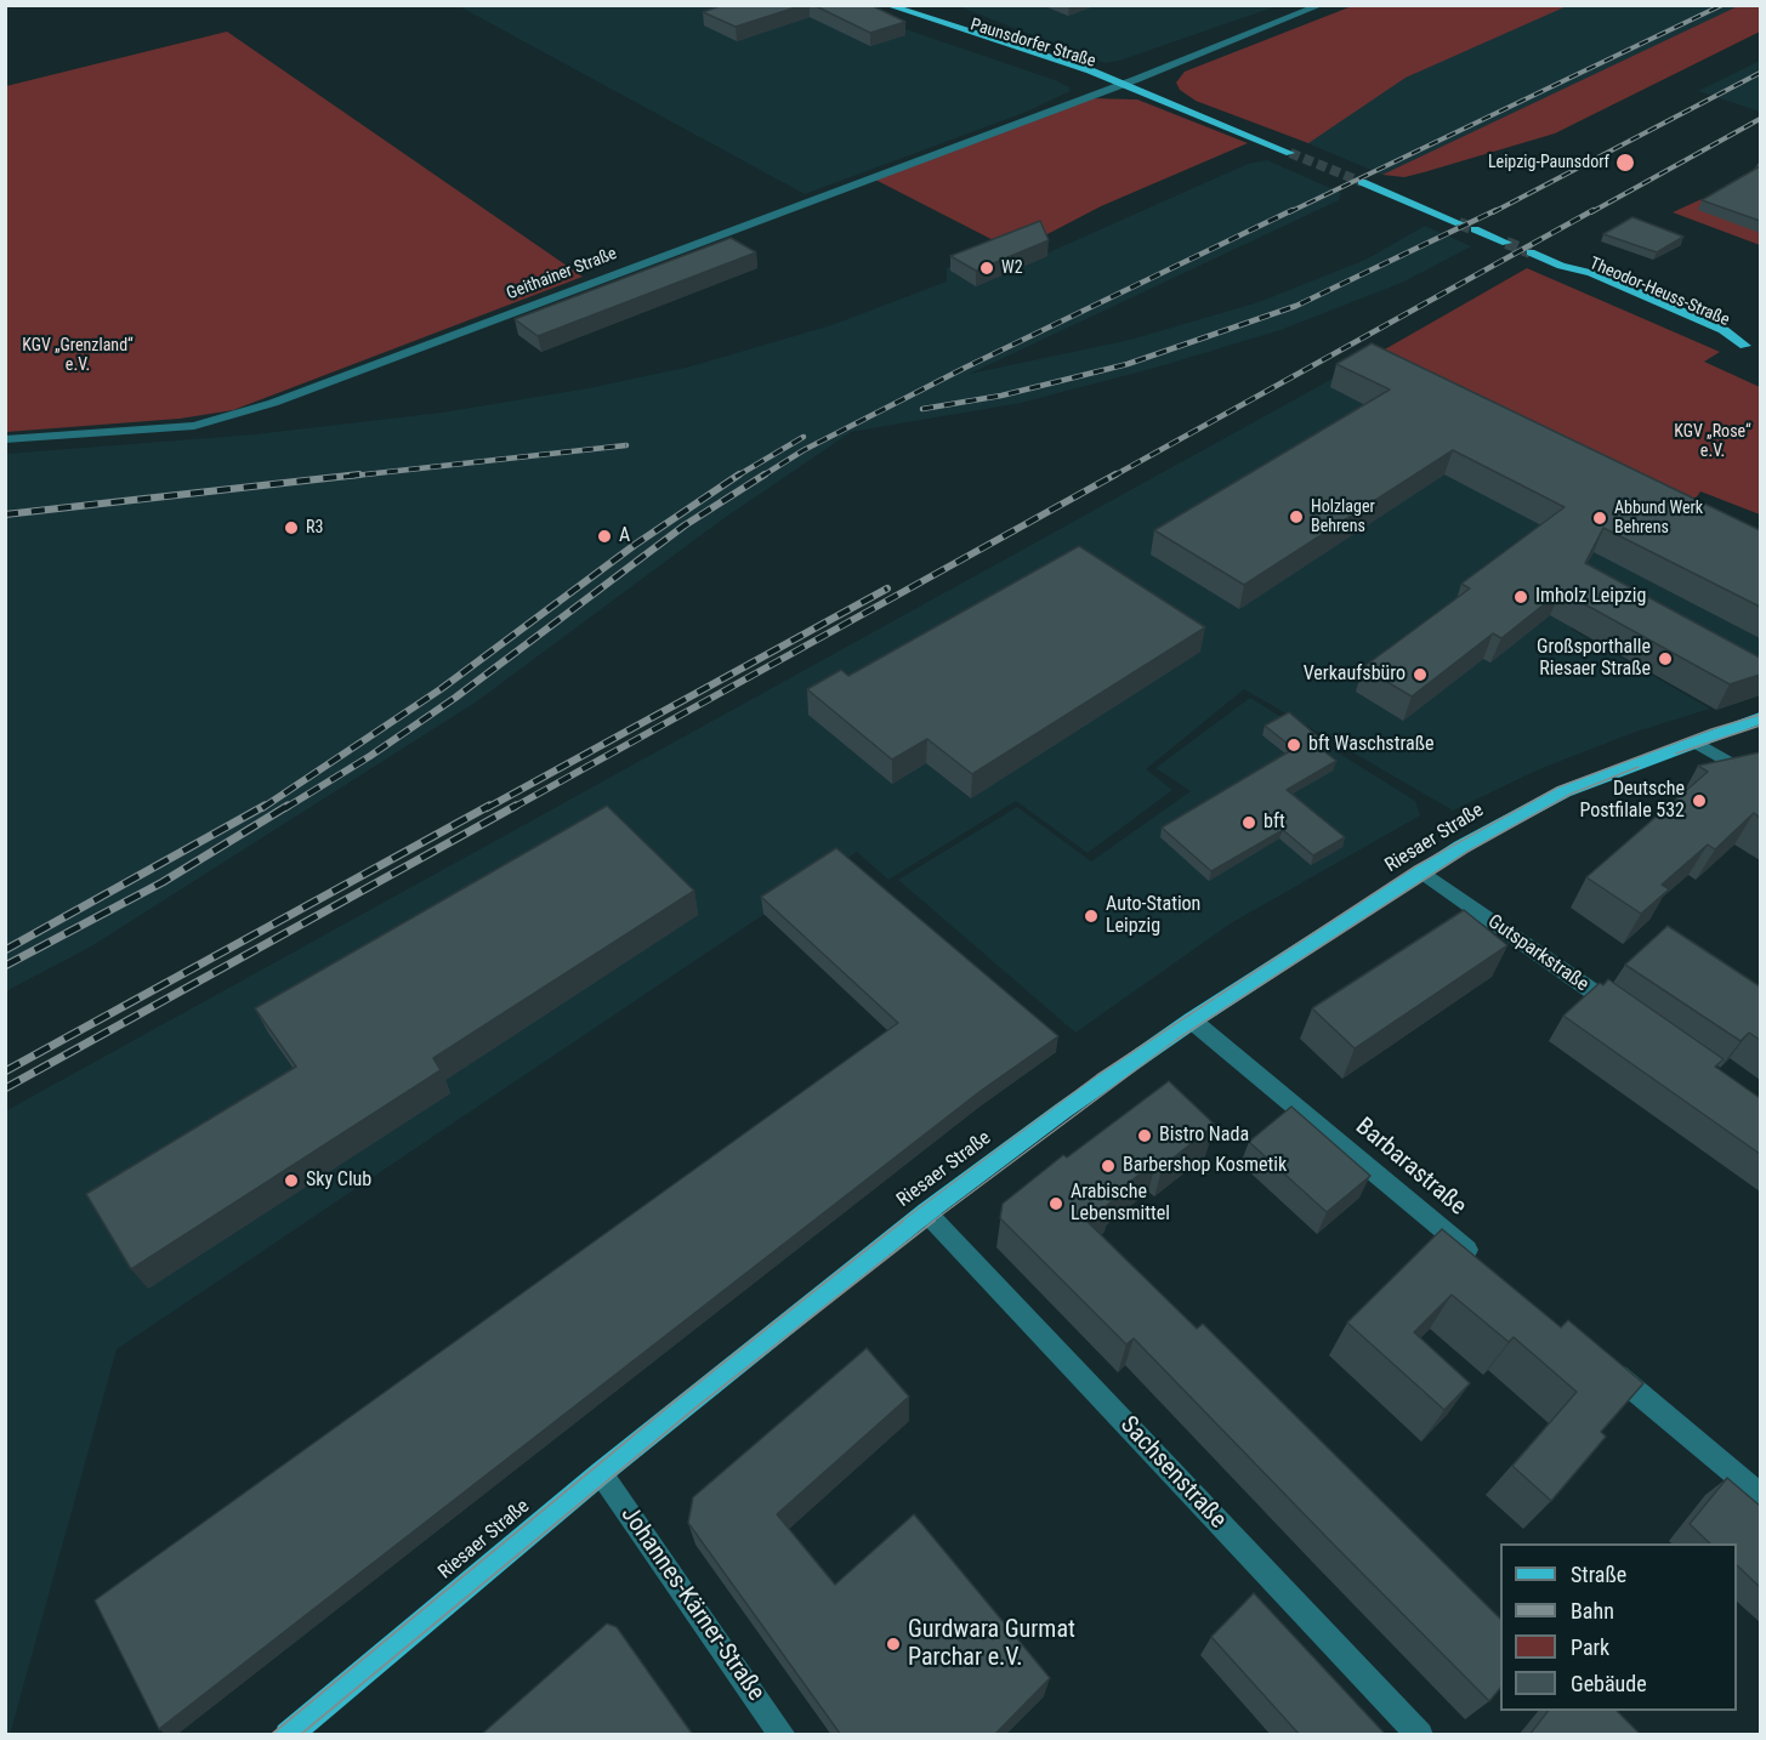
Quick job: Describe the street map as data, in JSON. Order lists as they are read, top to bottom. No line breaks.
{"streets":{"main road":["Paunsdorfer Straße","Theodor-Heuss-Straße","Riesaer Straße"],"street":["Geithainer Straße","Gutsparkstraße","Barbarastraße","Sachsenstraße","Johannes-Kärner-Straße"]},"crossings":[["Paunsdorfer Straße","Geithainer Straße"],["Riesaer Straße","Gutsparkstraße"],["Riesaer Straße","Barbarastraße"],["Riesaer Straße","Sachsenstraße"],["Riesaer Straße","Johannes-Kärner-Straße"]],"parks":["KGV „Grenzland“ e.V.","KGV „Rose“ e.V."],"places":["Leipzig-Paunsdorf","W2","Holzlager Behrens","Abbund Werk Behrens","R3","A","Imholz Leipzig","Großsporthalle Riesaer Straße","Verkaufsbüro","bft Waschstraße","Deutsche Postfilale 532","bft","Auto-Station Leipzig","Bistro Nada","Barbershop Kosmetik","Sky Club","Arabische Lebensmittel","Gurdwara Gurmat Parchar e.V."],"legend":["Straße","Bahn","Park","Gebäude"]}
